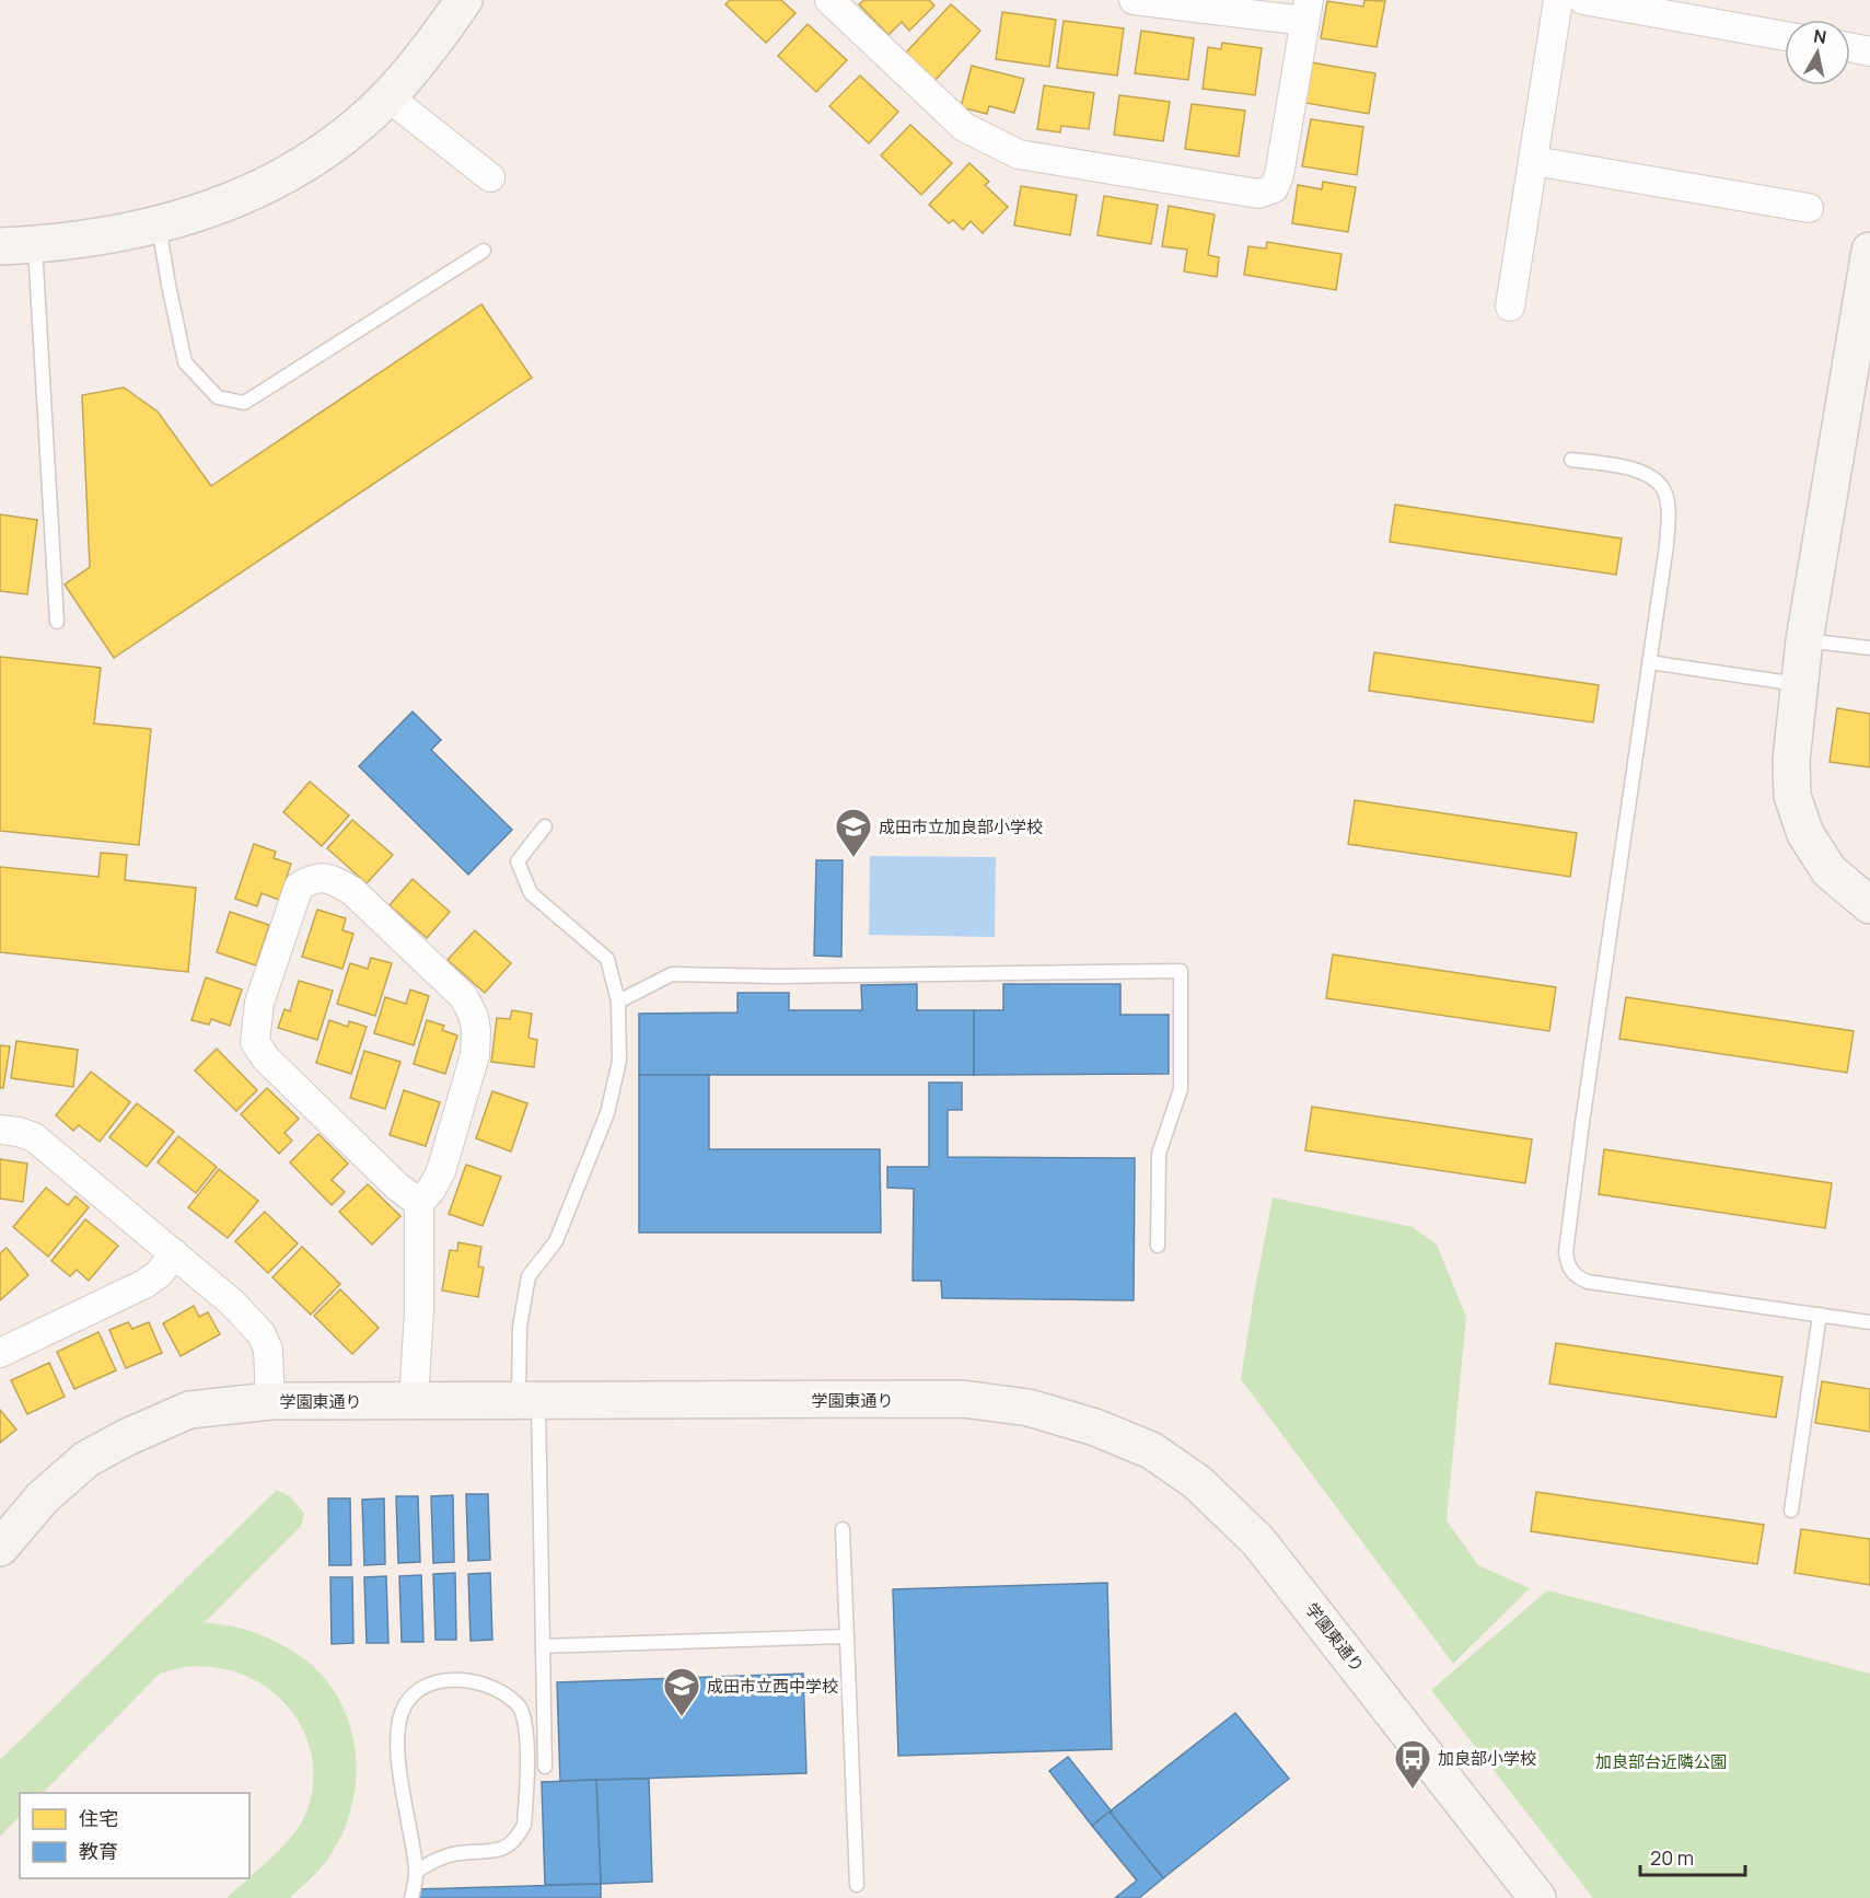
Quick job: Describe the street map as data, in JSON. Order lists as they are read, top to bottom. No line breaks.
{"streets":{"street":["学園東通り"]},"parks":["加良部台近隣公園"],"places":{"school or university":["成田市立加良部小学校","成田市立西中学校"],"bus stop":["加良部小学校"]},"legend":["住宅","教育"],"scale_bar":"20 m","north":"top"}
